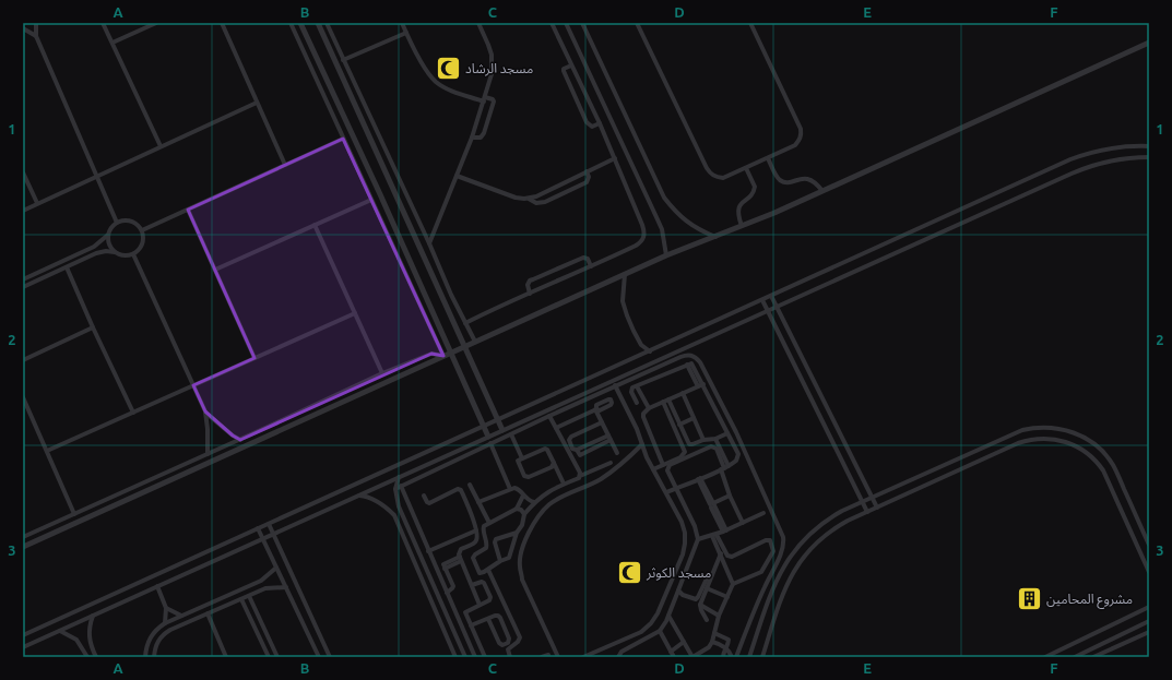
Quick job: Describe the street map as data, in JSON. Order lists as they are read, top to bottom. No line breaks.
{"places":{"mosque":["مسجد الرشاد","مسجد الكوثر"],"building":["مشروع المحامين"]},"grid":{"columns":["A","B","C","D","E","F"],"rows":["1","2","3"]}}
